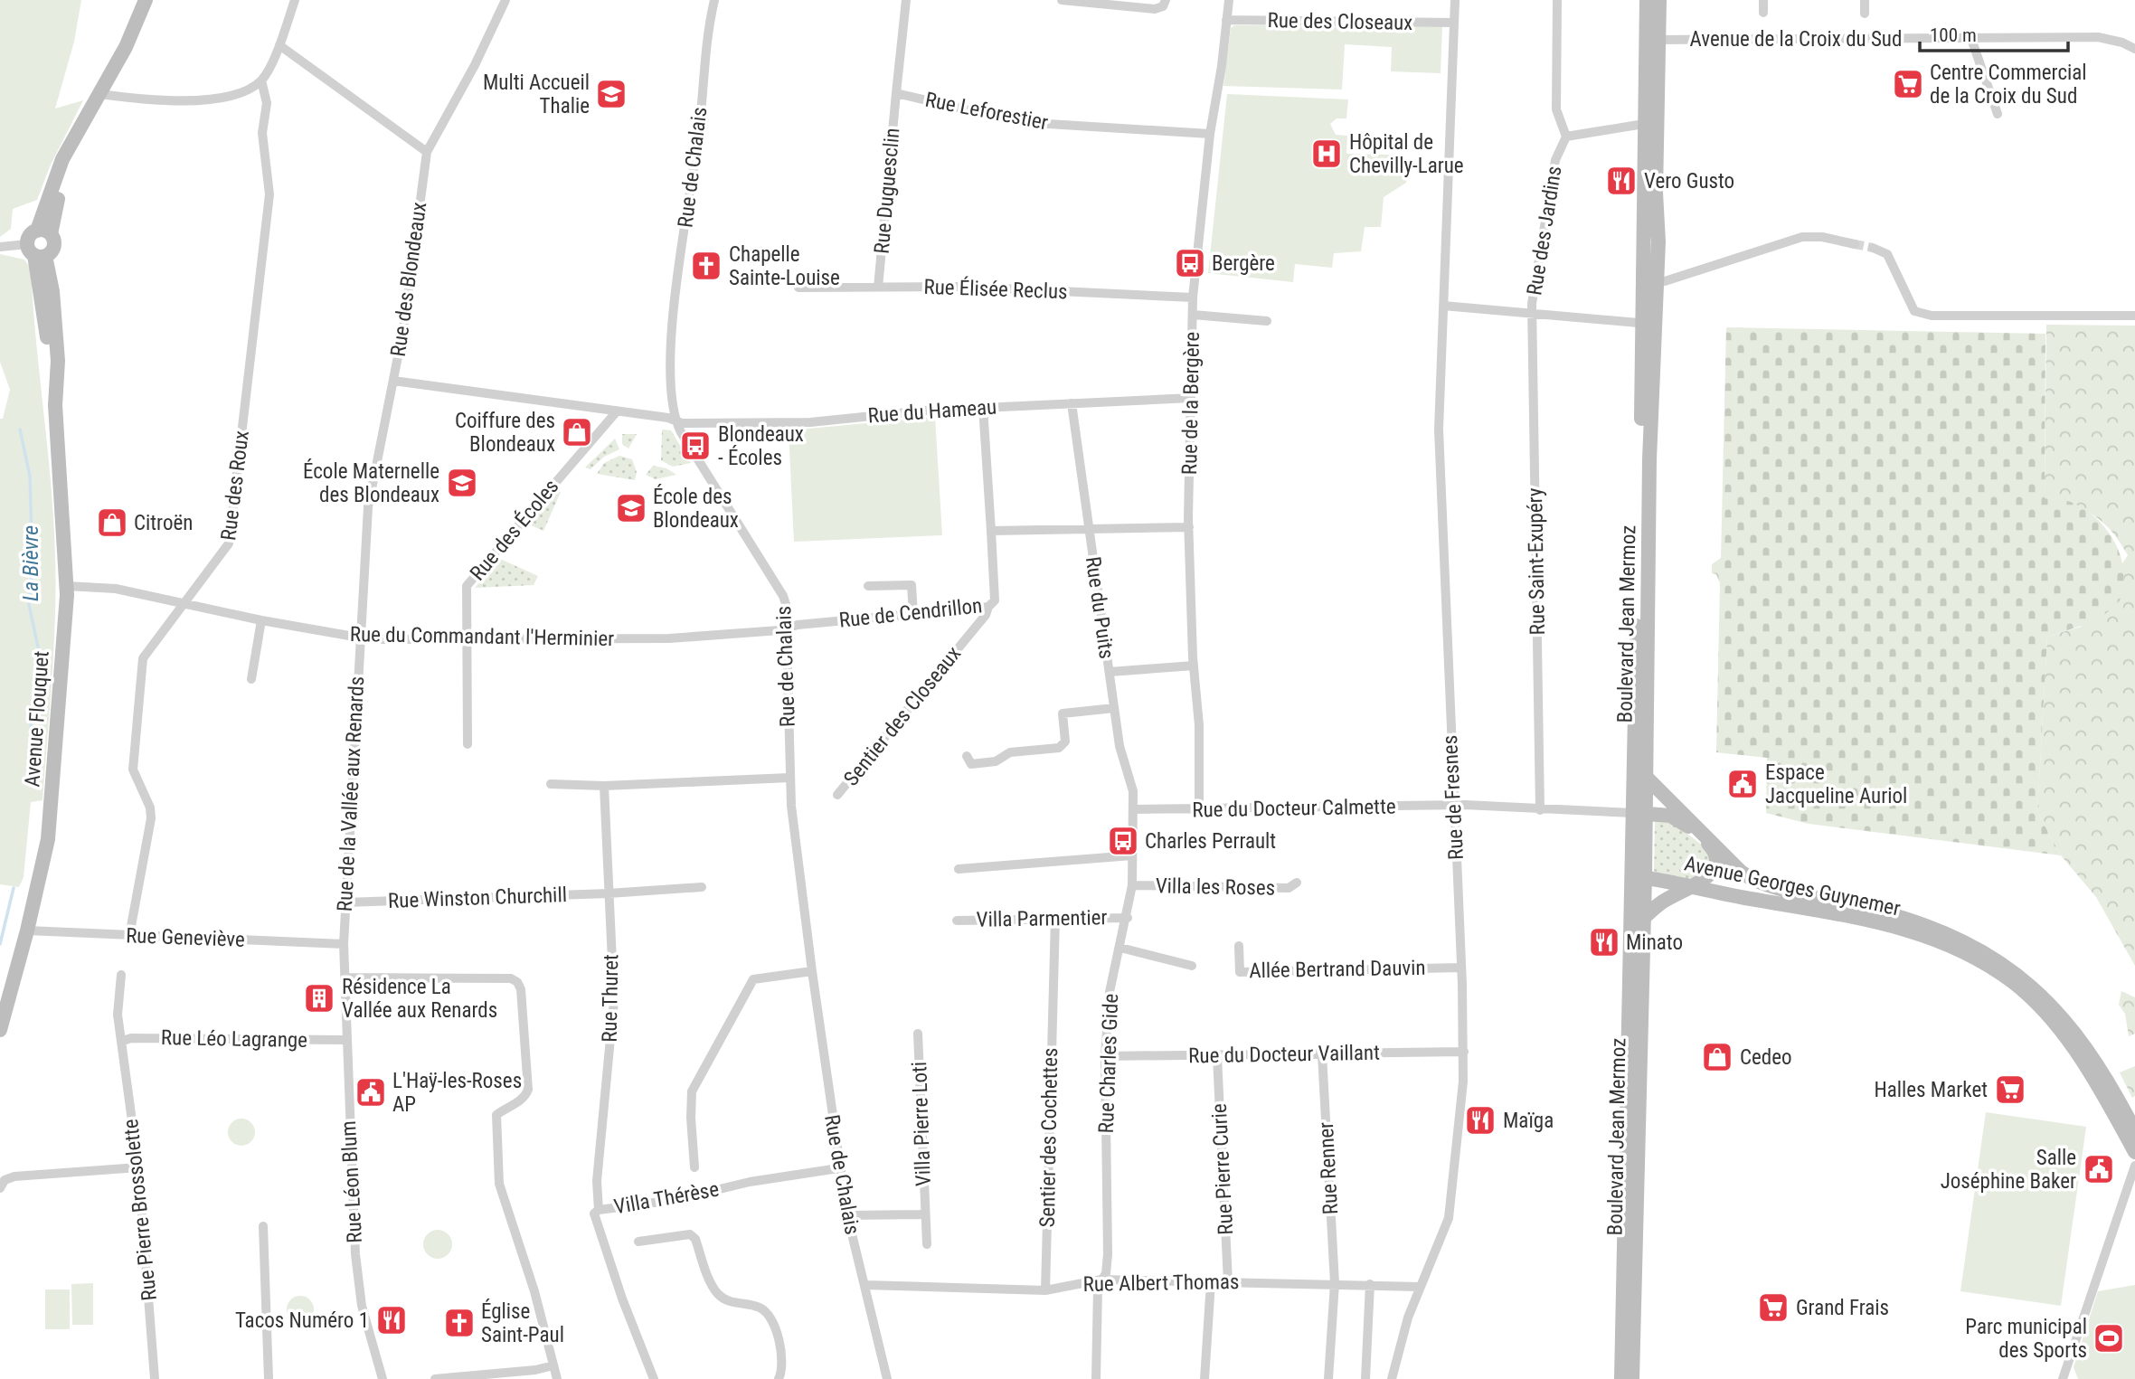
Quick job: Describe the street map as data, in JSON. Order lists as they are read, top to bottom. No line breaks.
{"streets":{"main road":["Boulevard Jean Mermoz","Avenue Flouquet","Avenue Georges Guynemer"],"street":["Rue des Closeaux","Avenue de la Croix du Sud","Rue Leforestier","Rue de Chalais","Rue Duguesclin","Rue des Jardins","Rue des Blondeaux","Rue Élisée Reclus","Rue de la Bergère","Rue du Hameau","Rue des Roux","Rue des Écoles","Rue Saint-Exupéry","Rue du Puits","Rue de Cendrillon","Rue du Commandant l'Herminier","Sentier des Closeaux","Rue de la Vallée aux Renards","Rue de Fresnes","Rue du Docteur Calmette","Villa les Roses","Rue Winston Churchill","Villa Parmentier","Rue Geneviève","Allée Bertrand Dauvin","Rue Thuret","Rue Léo Lagrange","Rue du Docteur Vaillant","Rue Charles Gide","Villa Pierre Loti","Sentier des Cochettes","Rue Renner","Rue Pierre Curie","Rue Léon Blum","Villa Thérèse","Rue Pierre Brossolette","Rue Albert Thomas"]},"crossings":[["Rue des Closeaux","Rue de la Bergère"],["Rue des Closeaux","Rue de Fresnes"],["Avenue de la Croix du Sud","Boulevard Jean Mermoz"],["Rue Leforestier","Rue Duguesclin"],["Rue Leforestier","Rue de la Bergère"],["Rue de Chalais","Rue des Blondeaux"],["Rue de Chalais","Rue du Hameau"],["Rue de Chalais","Rue de Cendrillon"],["Rue de Chalais","Rue du Commandant l'Herminier"],["Rue de Chalais","Villa Pierre Loti"],["Rue de Chalais","Villa Thérèse"],["Rue de Chalais","Rue Albert Thomas"],["Rue Duguesclin","Rue Élisée Reclus"],["Rue des Jardins","Rue Saint-Exupéry"],["Rue des Blondeaux","Rue du Hameau"],["Rue des Blondeaux","Rue des Écoles"],["Rue des Blondeaux","Rue de la Vallée aux Renards"],["Rue Élisée Reclus","Rue de la Bergère"],["Rue de la Bergère","Rue du Hameau"],["Rue de la Bergère","Rue du Docteur Calmette"],["Rue du Hameau","Rue du Puits"],["Rue du Hameau","Rue de Cendrillon"],["Rue des Roux","Rue du Commandant l'Herminier"],["Rue des Roux","Rue Geneviève"],["Rue des Écoles","Rue du Commandant l'Herminier"],["Rue Saint-Exupéry","Rue du Docteur Calmette"],["Rue du Puits","Rue du Docteur Calmette"],["Rue du Puits","Rue Charles Gide"],["Rue de Cendrillon","Rue du Commandant l'Herminier"],["Rue de Cendrillon","Sentier des Closeaux"],["Boulevard Jean Mermoz","Rue du Docteur Calmette"],["Boulevard Jean Mermoz","Avenue Georges Guynemer"],["Rue du Commandant l'Herminier","Avenue Flouquet"],["Rue du Commandant l'Herminier","Rue de la Vallée aux Renards"],["Avenue Flouquet","Rue Geneviève"],["Rue de la Vallée aux Renards","Rue Winston Churchill"],["Rue de la Vallée aux Renards","Rue Geneviève"],["Rue de la Vallée aux Renards","Rue Léon Blum"],["Rue de Fresnes","Rue du Docteur Calmette"],["Rue de Fresnes","Allée Bertrand Dauvin"],["Rue de Fresnes","Rue du Docteur Vaillant"],["Rue de Fresnes","Rue Albert Thomas"],["Rue du Docteur Calmette","Rue Charles Gide"],["Villa les Roses","Rue Charles Gide"],["Rue Winston Churchill","Rue Thuret"],["Villa Parmentier","Rue Charles Gide"],["Villa Parmentier","Sentier des Cochettes"],["Rue Geneviève","Rue Léon Blum"],["Rue Thuret","Villa Thérèse"],["Rue Léo Lagrange","Rue Léon Blum"],["Rue Léo Lagrange","Rue Pierre Brossolette"],["Rue du Docteur Vaillant","Rue Charles Gide"],["Rue du Docteur Vaillant","Rue Renner"],["Rue du Docteur Vaillant","Rue Pierre Curie"],["Rue Charles Gide","Rue Albert Thomas"],["Sentier des Cochettes","Rue Albert Thomas"],["Rue Renner","Rue Albert Thomas"],["Rue Pierre Curie","Rue Albert Thomas"]],"water":["La Bièvre"],"places":{"supermarket":["Centre Commercial de la Croix du Sud","Halles Market","Grand Frais"],"school or university":["Multi Accueil Thalie","École Maternelle des Blondeaux","École des Blondeaux"],"hospital":["Hôpital de Chevilly-Larue"],"restaurant":["Vero Gusto","Minato","Maïga","Tacos Numéro 1"],"bus stop":["Bergère","Blondeaux - Écoles","Charles Perrault"],"church":["Chapelle Sainte-Louise","Église Saint-Paul"],"shop":["Coiffure des Blondeaux","Citroën","Cedeo"],"public building":["Espace Jacqueline Auriol","L'Haÿ-les-Roses AP","Salle Joséphine Baker"],"building":["Résidence La Vallée aux Renards"],"sports":["Parc municipal des Sports"]},"scale_bar":"100 m"}
